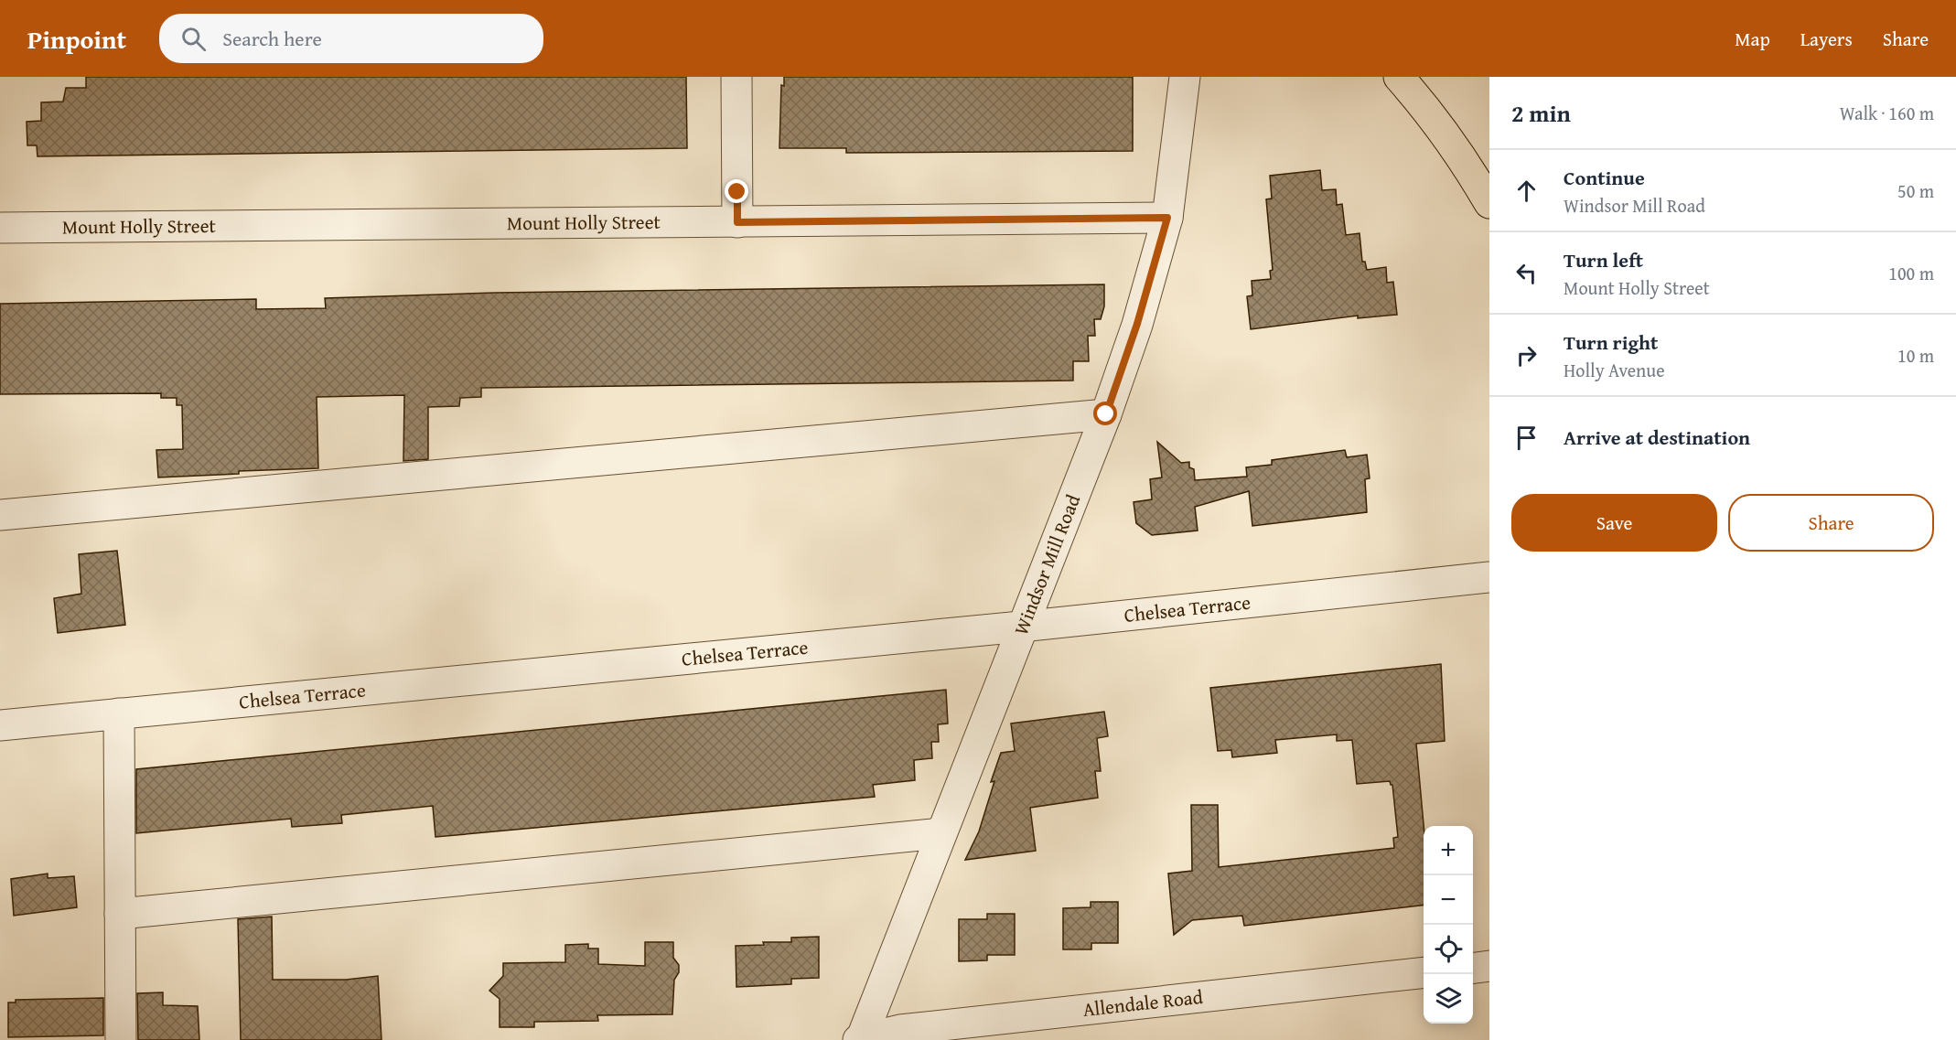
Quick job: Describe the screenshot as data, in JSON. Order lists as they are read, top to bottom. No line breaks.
{"streets":{"street":["Mount Holly Street","Windsor Mill Road","Chelsea Terrace","Allendale Road"]},"crossings":[["Mount Holly Street","Windsor Mill Road"],["Windsor Mill Road","Chelsea Terrace"],["Windsor Mill Road","Allendale Road"]],"page":{"header":"Pinpoint","search":"Search here","nav":["Map","Layers","Share"],"heading":["2 min","Walk · 160 m"],"list":[["Continue","Windsor Mill Road","50 m"],["Turn left","Mount Holly Street","100 m"],["Turn right","Holly Avenue","10 m"],"Arrive at destination"],"buttons":["Save","Share"],"map_buttons":["+","−"]}}
